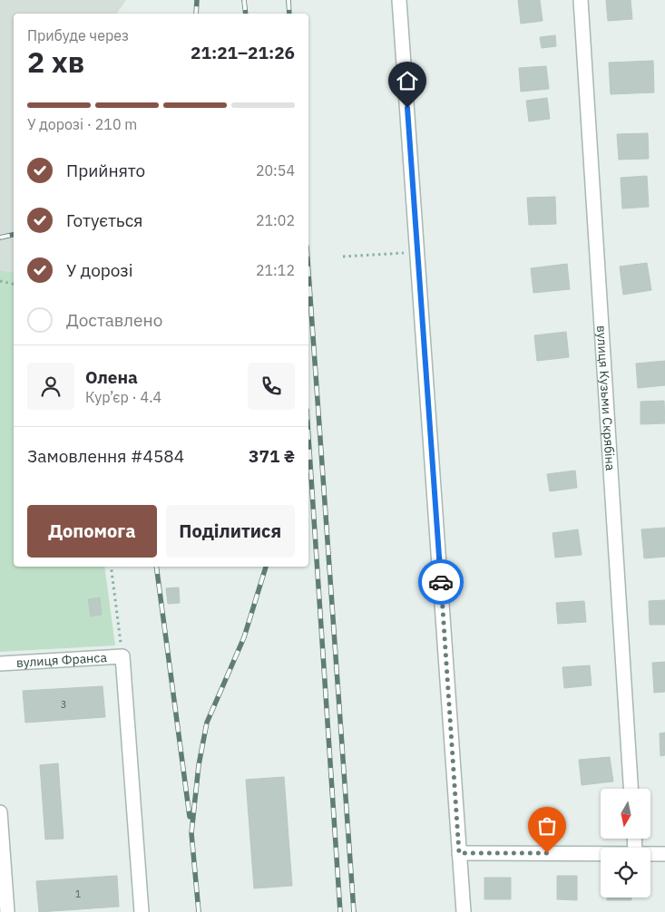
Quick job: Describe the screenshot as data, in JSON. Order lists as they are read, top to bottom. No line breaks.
{"streets":{"street":["вулиця Кузьми Скрябіна","вулиця Франса"]},"house_numbers":["3","1"],"north":"bottom","page":{"heading":["2 хв","Прибуде через","21:21–21:26"],"panel":["Олена","Кур’єр · 4.4","Замовлення #4584","371 ₴"],"bar":"У дорозі · 210 m","list":[["Прийнято","20:54"],["Готується","21:02"],["У дорозі","21:12"],"Доставлено"],"buttons":["Допомога","Поділитися"]}}
